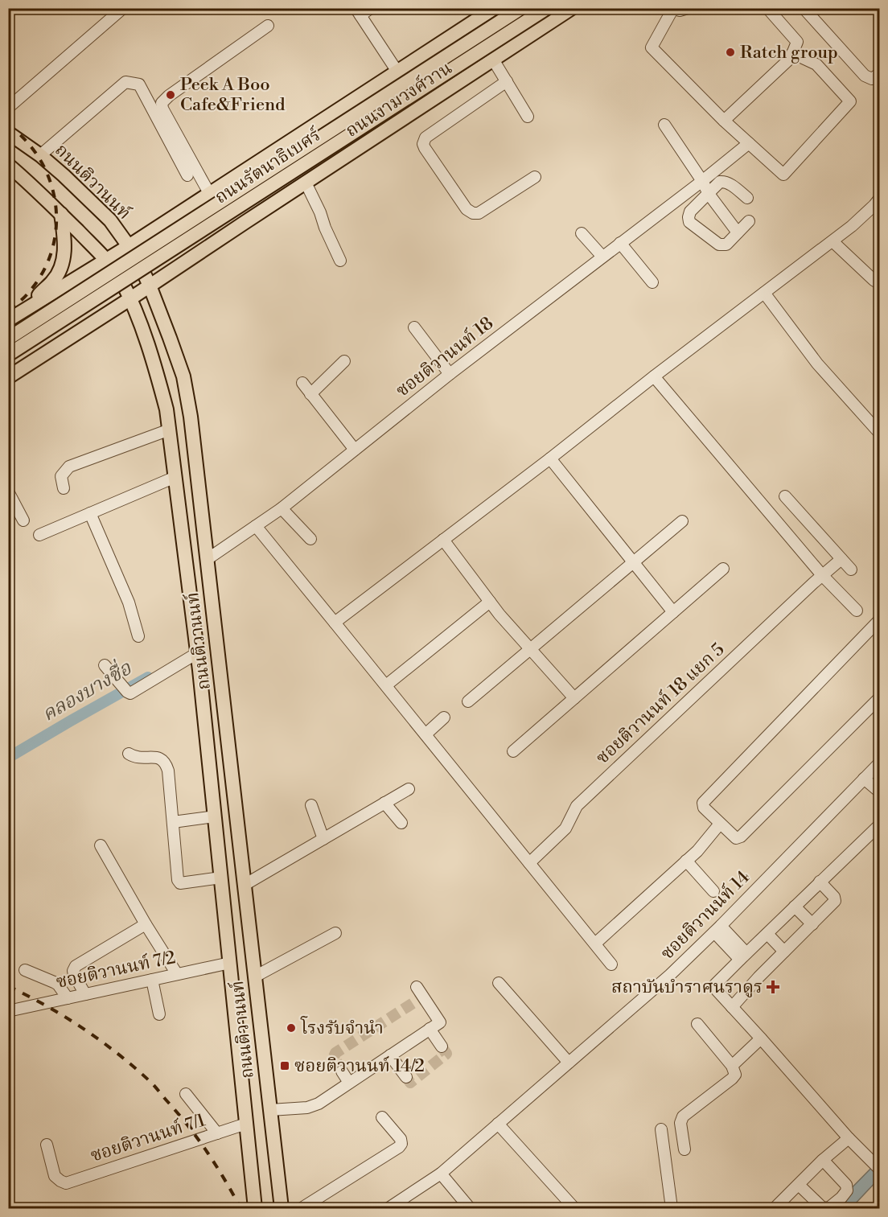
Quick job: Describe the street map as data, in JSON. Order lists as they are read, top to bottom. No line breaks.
{"streets":{"main road":["ถนนงามวงศ์วาน","ถนนรัตนาธิเบศร์","ถนนติวานนท์"],"street":["ซอยติวานนท์ 18","ซอยติวานนท์ 18 แยก 5","ซอยติวานนท์ 14","ซอยติวานนท์ 7/2","ซอยติวานนท์ 7/1"]},"crossings":[["ถนนงามวงศ์วาน","ถนนติวานนท์"],["ถนนติวานนท์","ซอยติวานนท์ 18"],["ถนนติวานนท์","ซอยติวานนท์ 7/2"],["ถนนติวานนท์","ซอยติวานนท์ 7/1"]],"water":["คลองบางซื่อ"],"places":{"other":["Ratch group","Peek A Boo Cafe&Friend","โรงรับจำนำ"],"health":["สถาบันบำราศนราดูร"],"transit":["ซอยติวานนท์ 14/2"]}}
